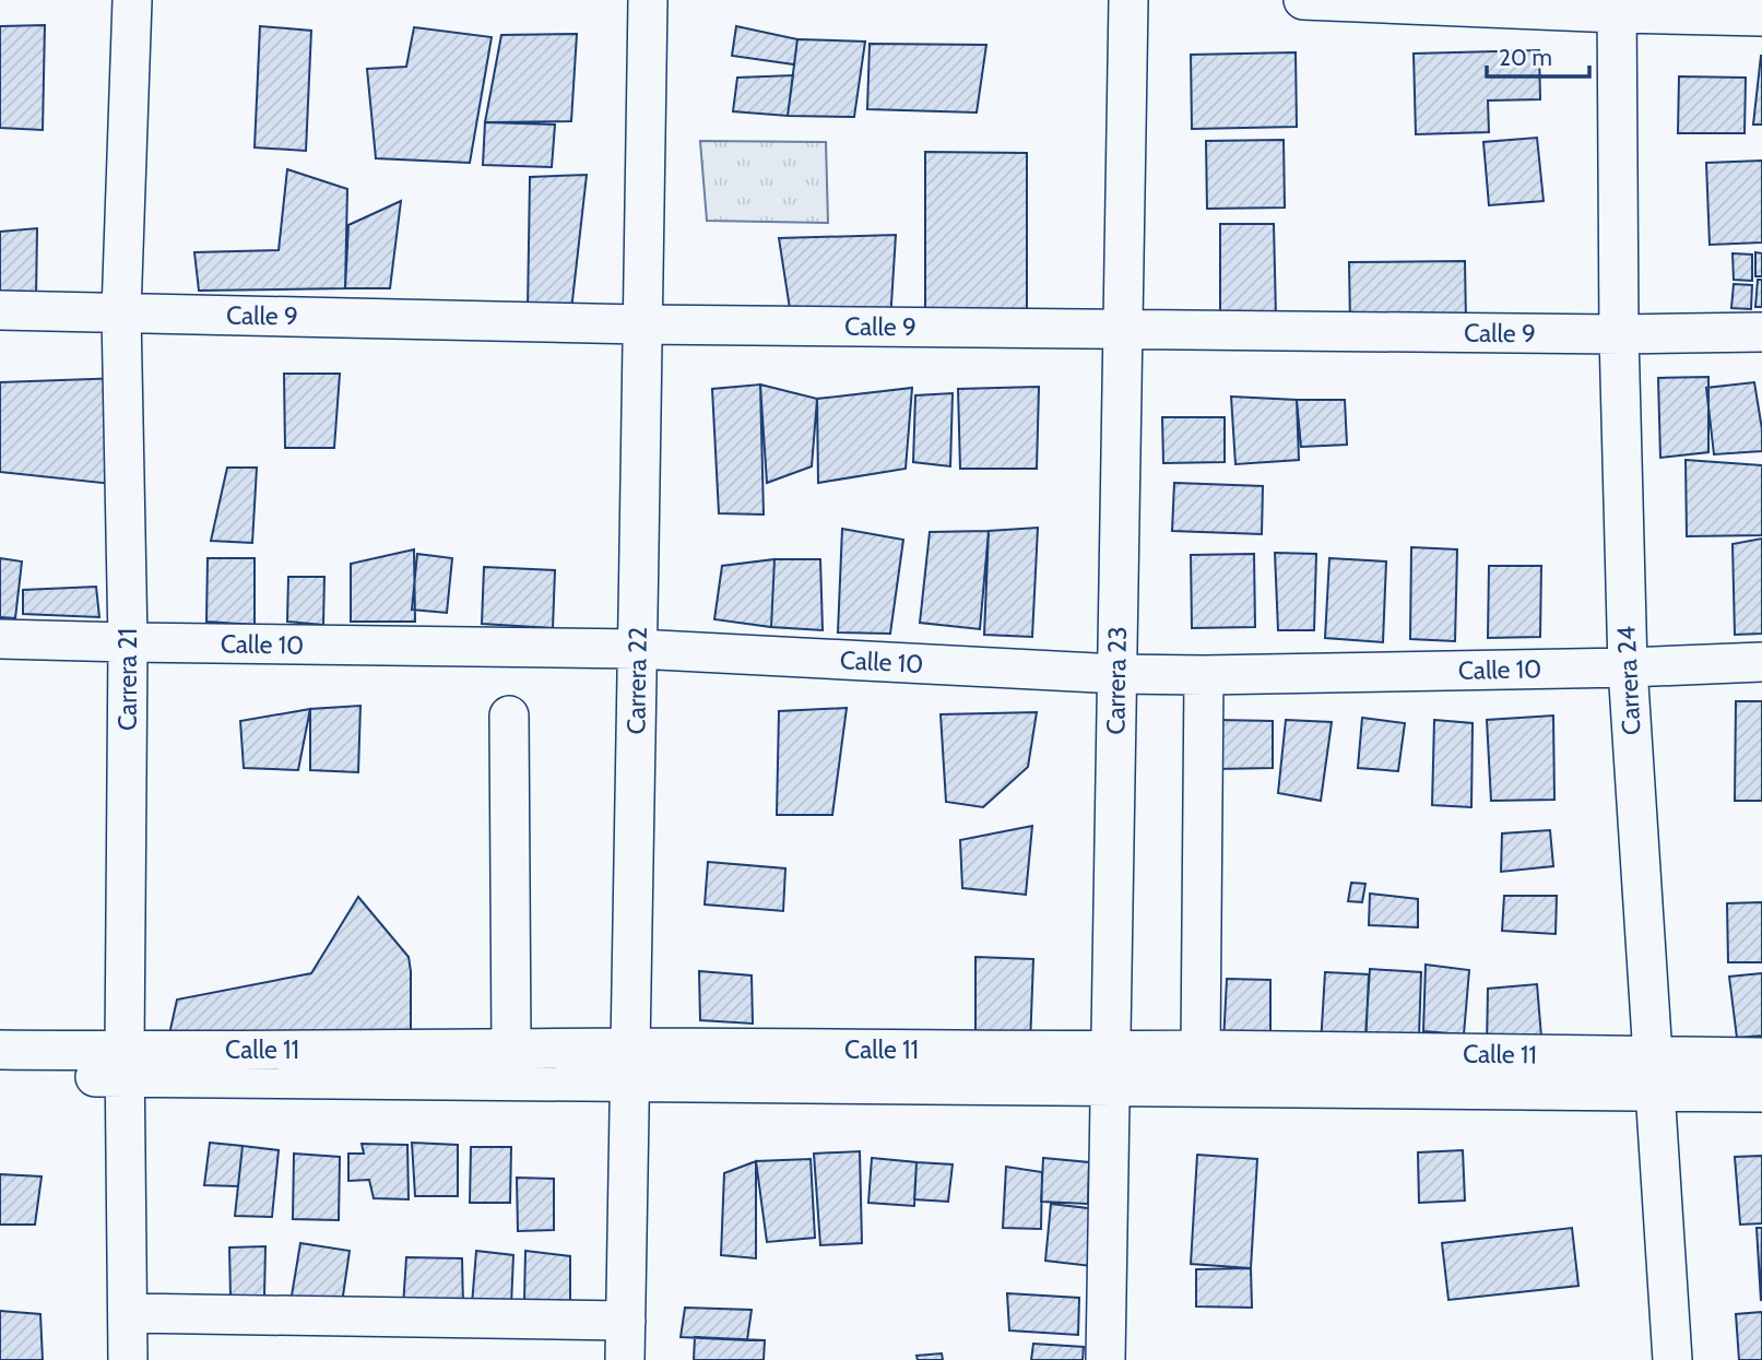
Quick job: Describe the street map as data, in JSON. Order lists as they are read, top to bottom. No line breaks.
{"streets":{"street":["Calle 9","Calle 10","Carrera 21","Carrera 22","Carrera 23","Carrera 24","Calle 11"]},"crossings":[["Calle 9","Carrera 21"],["Calle 9","Carrera 22"],["Calle 9","Carrera 23"],["Calle 9","Carrera 24"],["Calle 10","Carrera 21"],["Calle 10","Carrera 22"],["Calle 10","Carrera 23"],["Calle 10","Carrera 24"],["Carrera 21","Calle 11"],["Carrera 22","Calle 11"],["Carrera 23","Calle 11"],["Carrera 24","Calle 11"]],"scale_bar":"20 m"}
